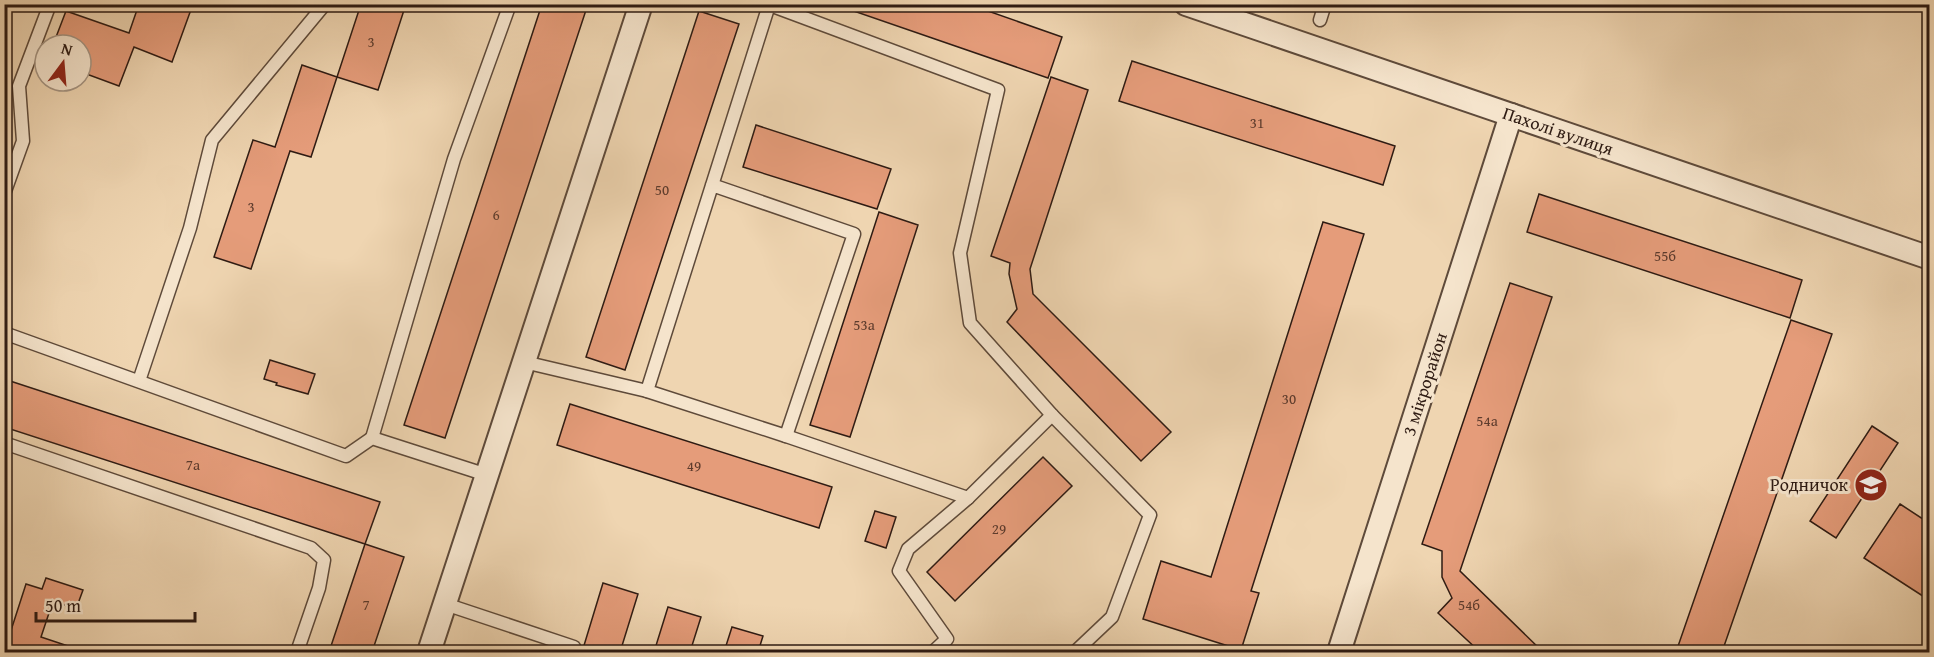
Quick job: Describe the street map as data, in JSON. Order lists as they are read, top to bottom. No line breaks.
{"streets":{"street":["Пахолі вулиця","3 мікрорайон"]},"crossings":[["Пахолі вулиця","3 мікрорайон"]],"places":{"school or university":["Родничок"]},"house_numbers":["3","31","50","3","6","55б","53а","30","54а","7а","49","29","7","54б"],"scale_bar":"50 m","north":"top"}
